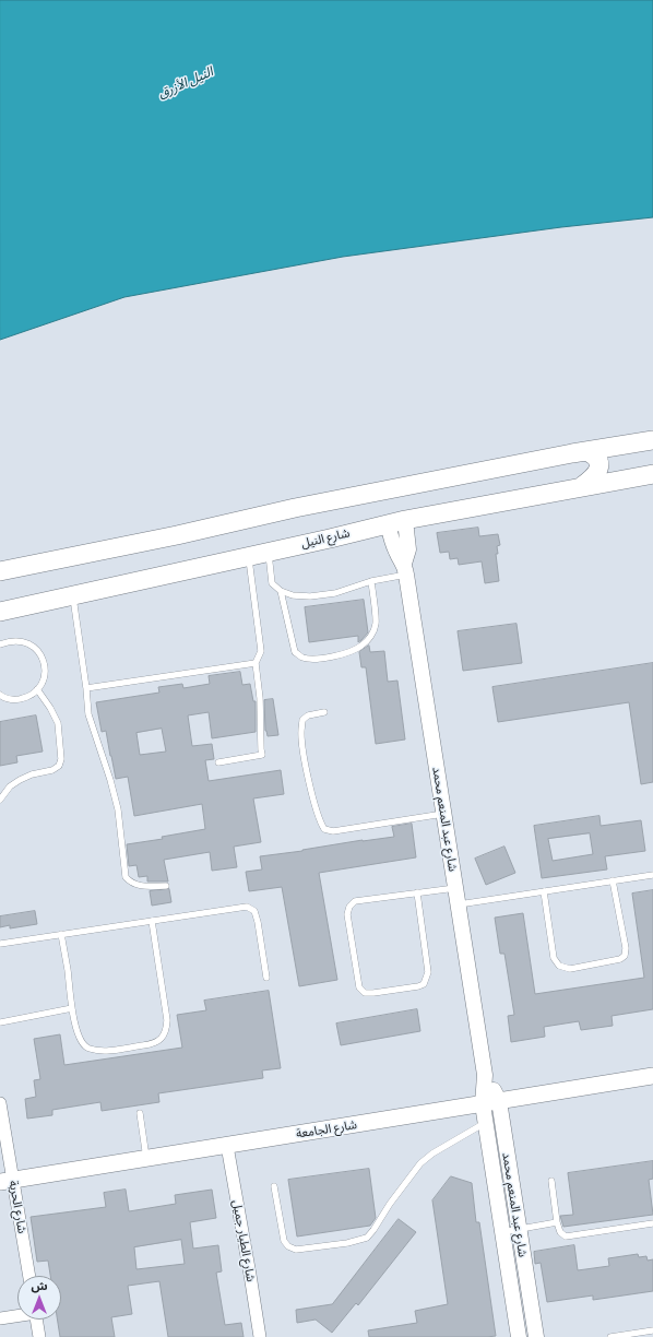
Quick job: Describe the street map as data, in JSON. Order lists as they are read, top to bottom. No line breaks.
{"streets":{"main road":["شارع النيل","شارع الجامعة"],"street":["شارع عبد المنعم محمد","شارع الحرية","شارع الطيار جميل"]},"crossings":[["شارع النيل","شارع عبد المنعم محمد"],["شارع عبد المنعم محمد","شارع الجامعة"],["شارع الجامعة","شارع الحرية"],["شارع الجامعة","شارع الطيار جميل"]],"water":["النيل الأزرق"],"north":"top"}
